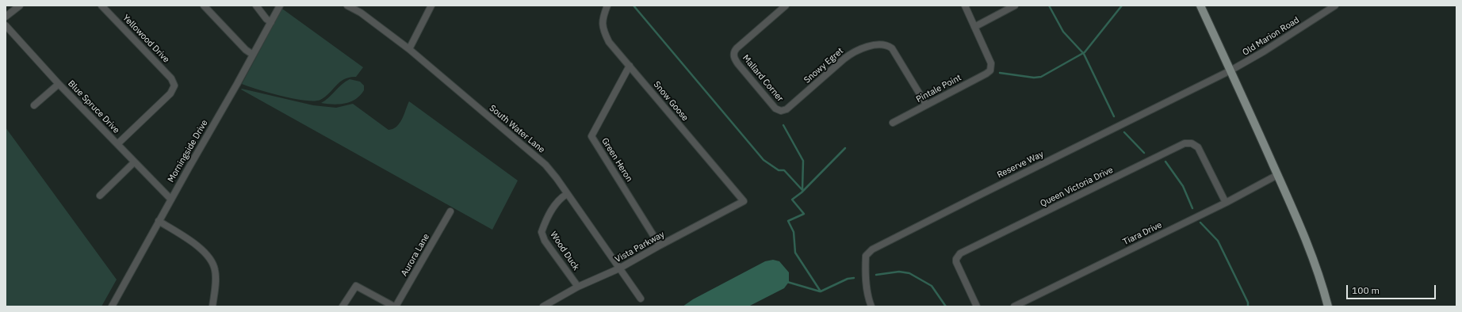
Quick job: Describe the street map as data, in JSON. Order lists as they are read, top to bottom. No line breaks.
{"streets":{"street":["Old Marion Road","Yellowood Drive","Snowy Egret","Mallard Corner","Pintale Point","Snow Goose","Blue Spruce Drive","South Water Lane","Morningside Drive","Green Heron","Reserve Way","Queen Victoria Drive","Tiara Drive","Vista Parkway","Wood Duck","Aurora Lane"]},"crossings":[["Old Marion Road","Reserve Way"],["Yellowood Drive","Blue Spruce Drive"],["Snowy Egret","Mallard Corner"],["Snowy Egret","Pintale Point"],["Snow Goose","Green Heron"],["Snow Goose","Vista Parkway"],["Blue Spruce Drive","Morningside Drive"],["South Water Lane","Vista Parkway"],["South Water Lane","Wood Duck"],["Green Heron","Vista Parkway"],["Queen Victoria Drive","Tiara Drive"],["Vista Parkway","Wood Duck"]],"scale_bar":"100 m"}
